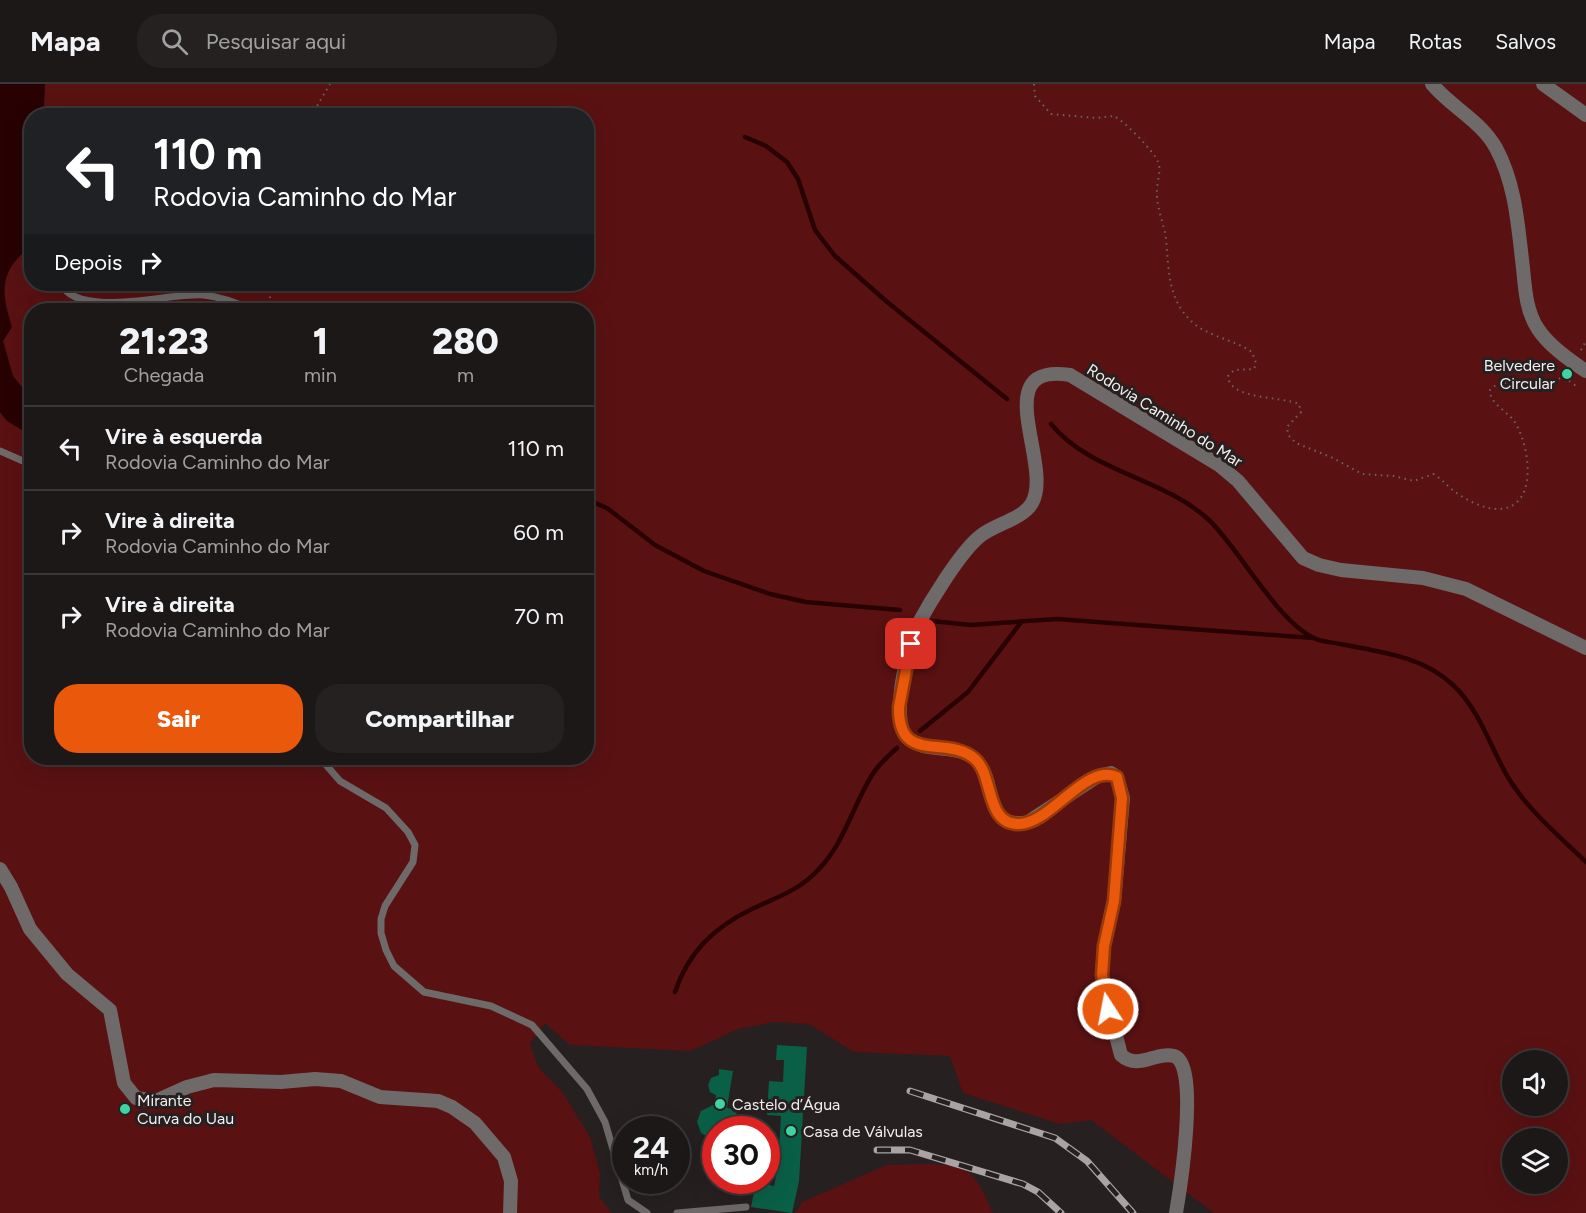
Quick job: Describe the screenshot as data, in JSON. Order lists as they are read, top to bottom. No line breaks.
{"streets":{"street":["Rodovia Caminho do Mar"]},"places":["Belvedere Circular","Castelo d’Água","Mirante Curva do Uau","Casa de Válvulas"],"page":{"header":"Mapa","search":"Pesquisar aqui","nav":["Mapa","Rotas","Salvos"],"turn":["110 m","Rodovia Caminho do Mar"],"then":"Depois","eta":["21:23","Chegada","1","min","280","m"],"list":[{"name":"Vire à esquerda","note":"Rodovia Caminho do Mar","value":"110 m"},{"name":"Vire à direita","note":"Rodovia Caminho do Mar","value":"60 m"},{"name":"Vire à direita","note":"Rodovia Caminho do Mar","value":"70 m"}],"buttons":["Sair","Compartilhar"],"speed":"24 km/h","limit":"30"}}
